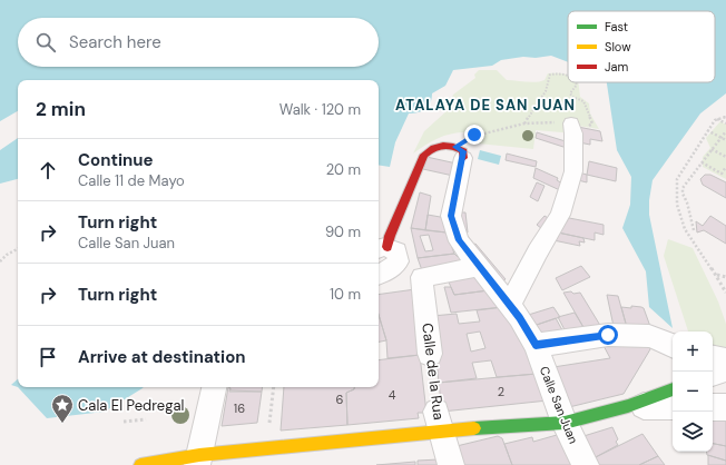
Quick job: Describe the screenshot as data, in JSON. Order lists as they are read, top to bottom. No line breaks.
{"streets":{"street":["Calle de la Rua","Calle San Juan"]},"crossings":[["Calle de la Rua","Calle San Juan"]],"districts":["ATALAYA DE SAN JUAN"],"places":{"place":["Cala El Pedregal"]},"house_numbers":["2","4","6","16"],"legend":["Fast","Slow","Jam"],"page":{"search":"Search here","heading":["2 min","Walk · 120 m"],"list":[["Continue","Calle 11 de Mayo","20 m"],["Turn right","Calle San Juan","90 m"],["Turn right","10 m"],"Arrive at destination"],"map_buttons":["+","−"]}}
